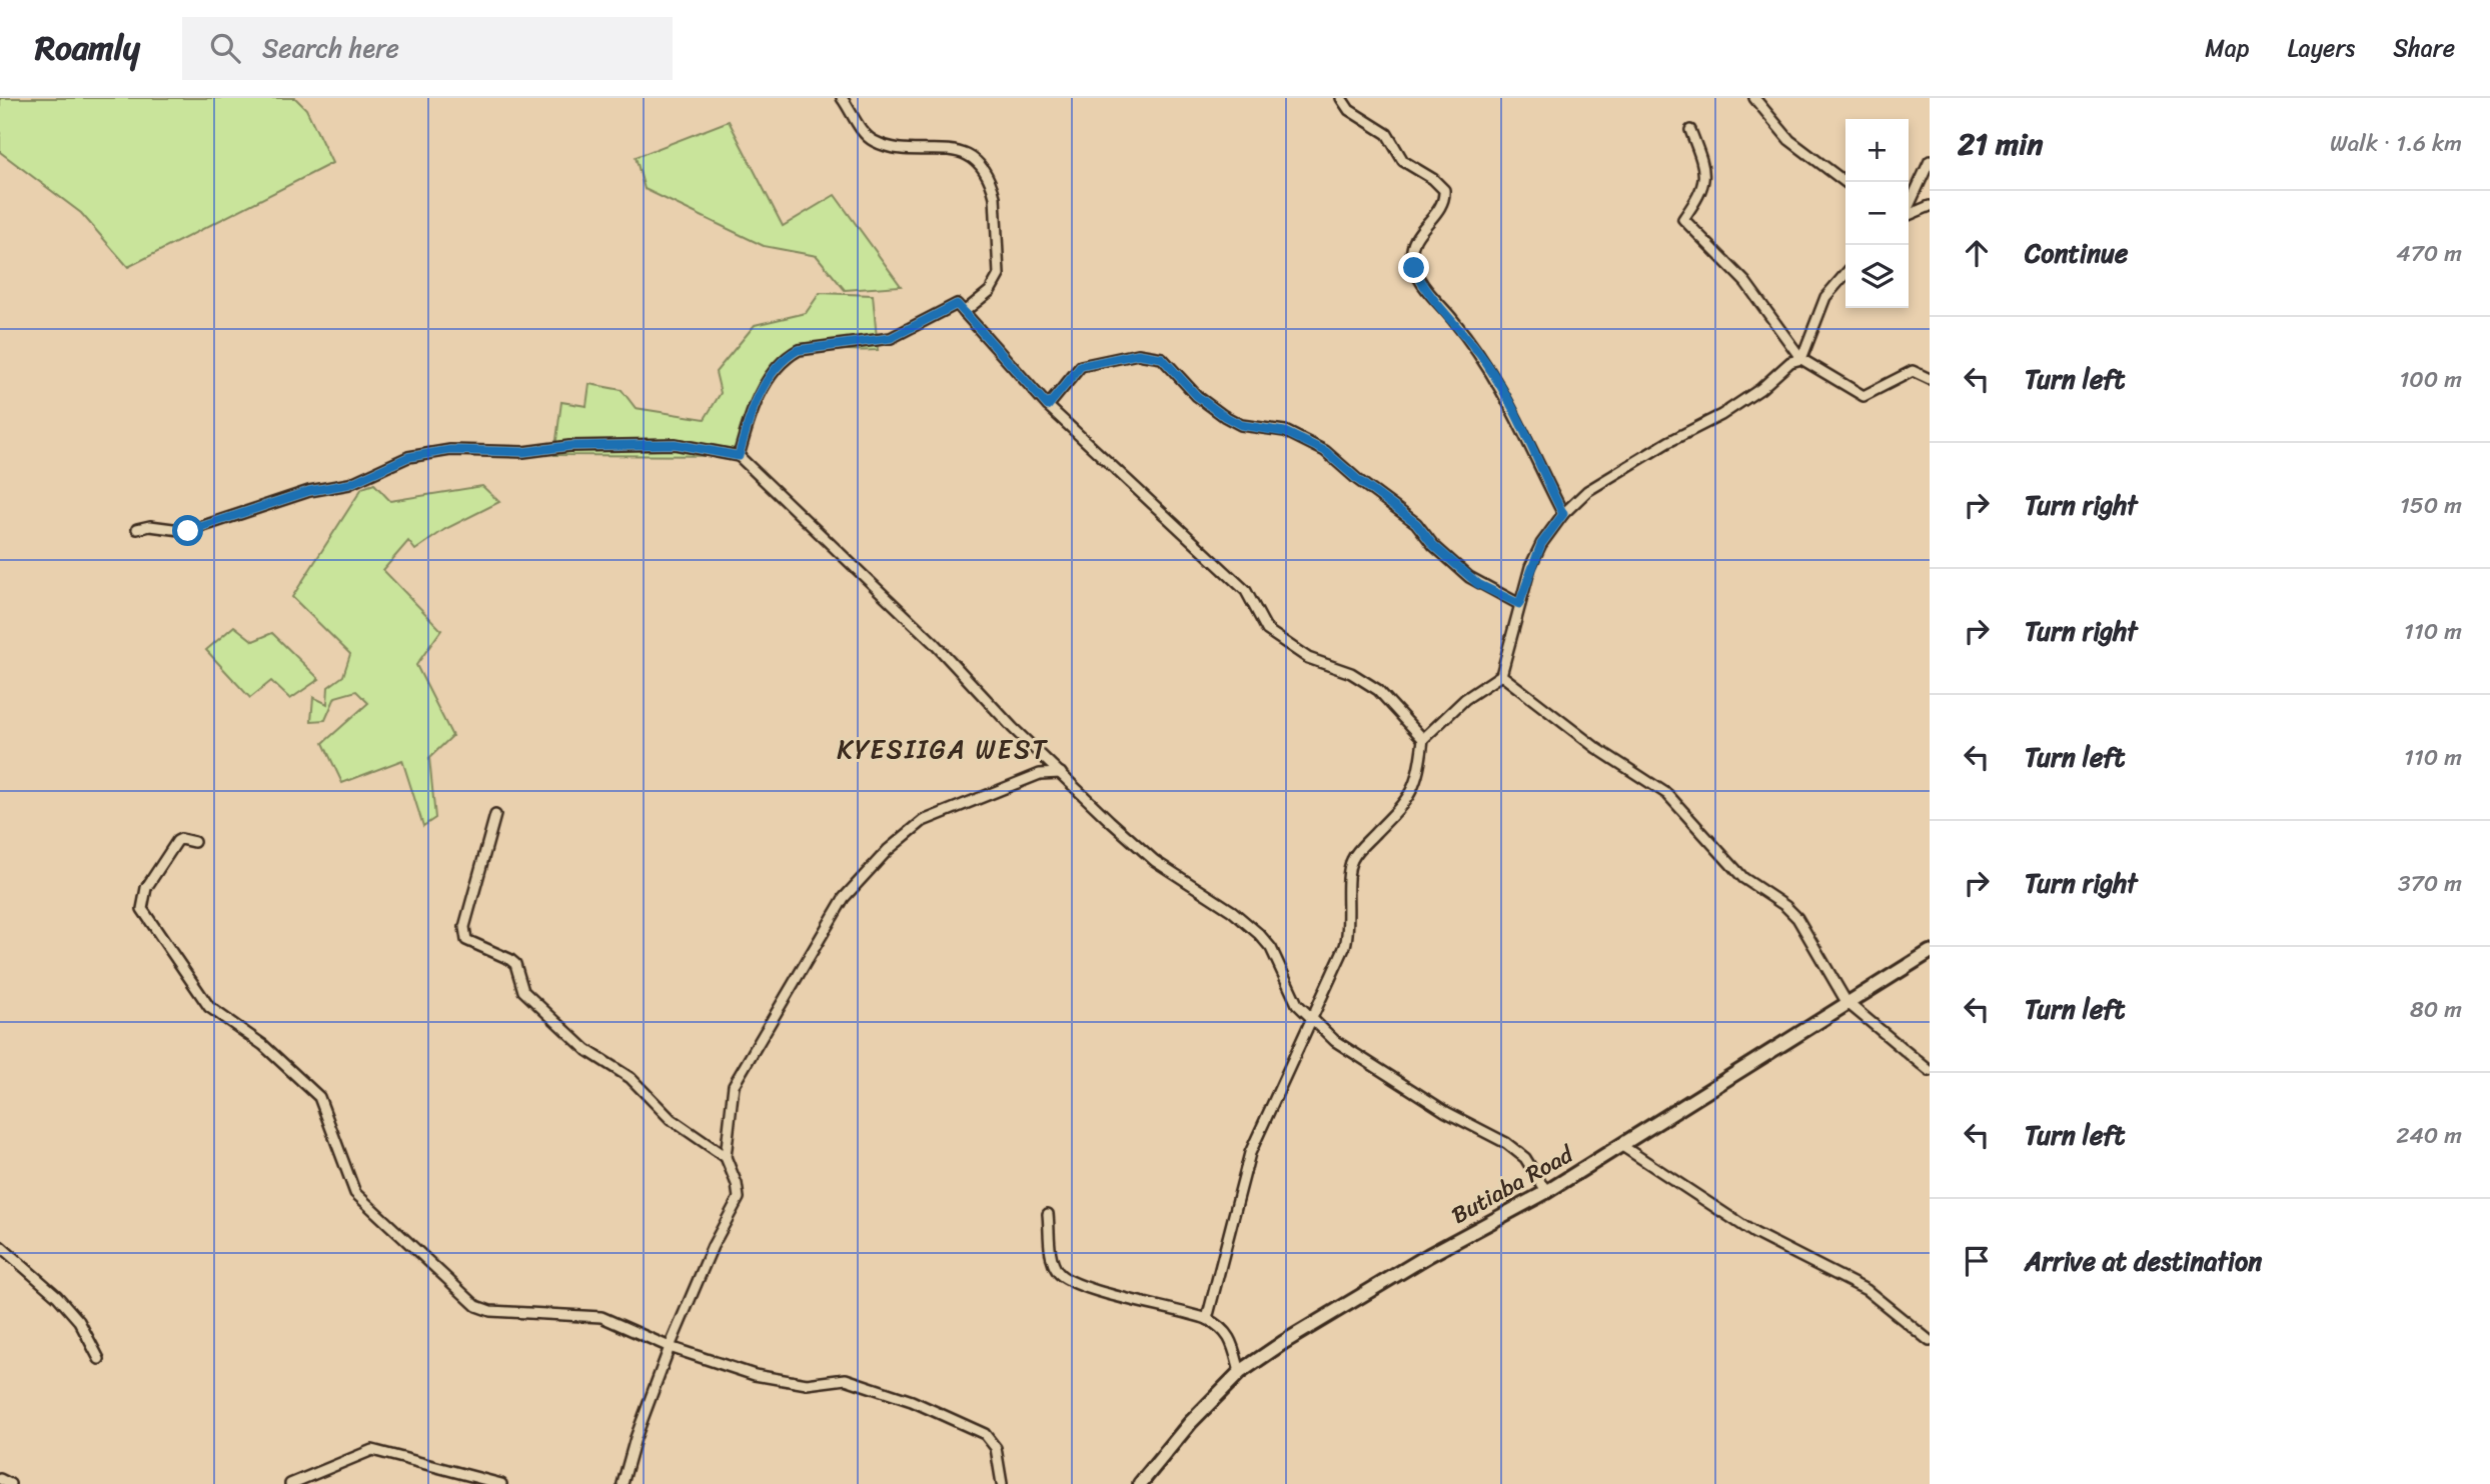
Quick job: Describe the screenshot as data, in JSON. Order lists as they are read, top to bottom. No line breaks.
{"streets":{"main road":["Butiaba Road"]},"districts":["KYESIIGA WEST"],"page":{"header":"Roamly","search":"Search here","nav":["Map","Layers","Share"],"heading":["21 min","Walk · 1.6 km"],"map_buttons":["+","−"],"list":[["Continue","470 m"],["Turn left","100 m"],["Turn right","150 m"],["Turn right","110 m"],["Turn left","110 m"],["Turn right","370 m"],["Turn left","80 m"],["Turn left","240 m"],"Arrive at destination"]}}
